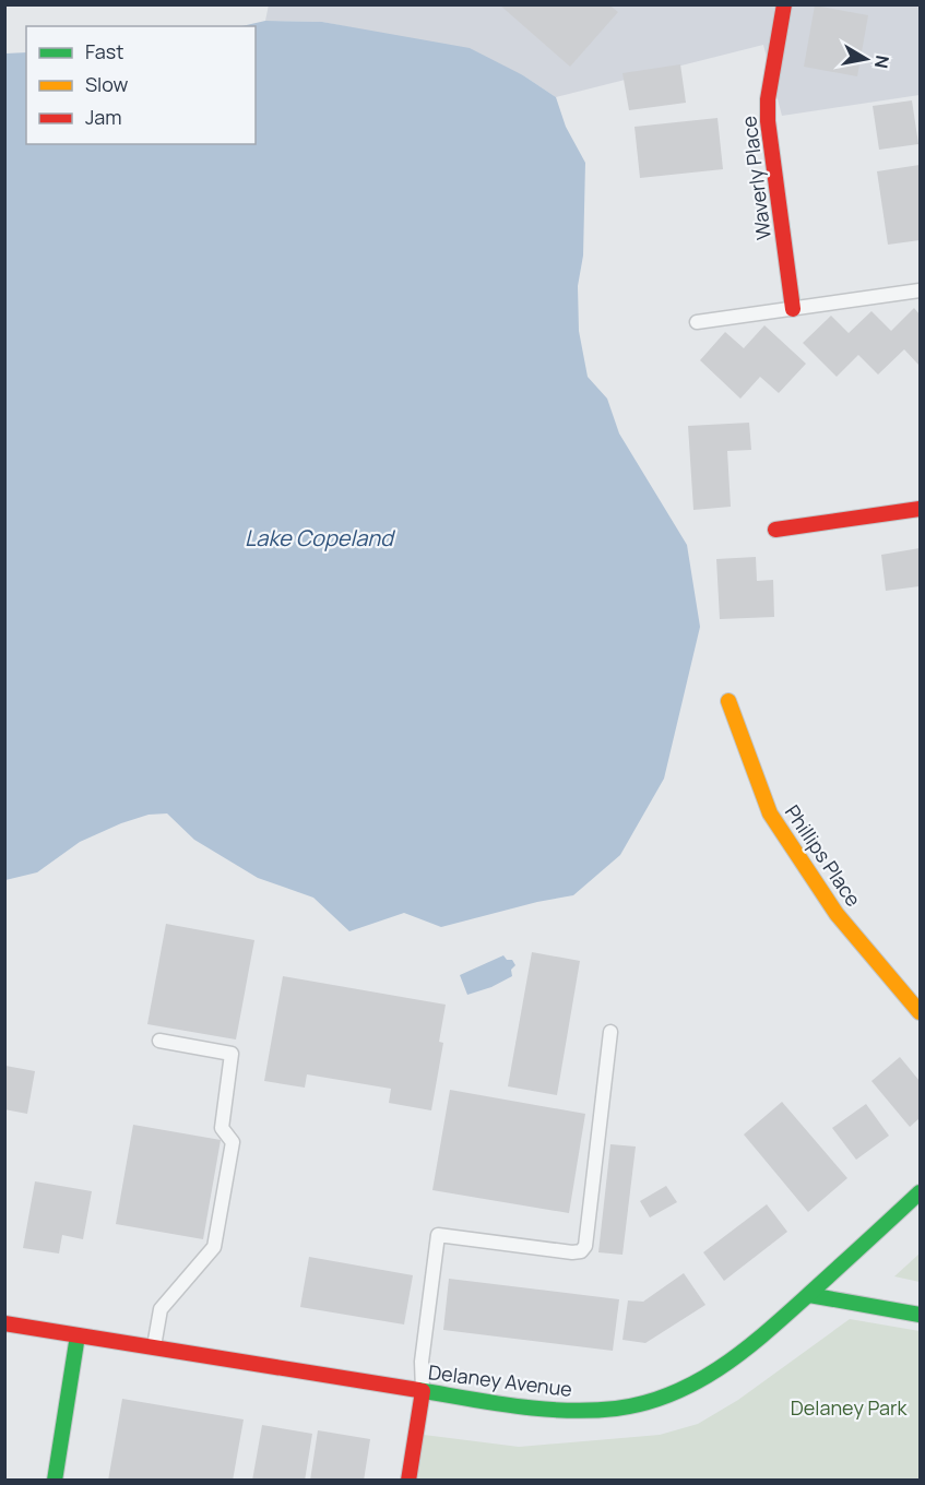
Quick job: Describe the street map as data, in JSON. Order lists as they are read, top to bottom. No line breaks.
{"streets":{"street":["Waverly Place","Phillips Place","Delaney Avenue"]},"water":["Lake Copeland"],"parks":["Delaney Park"],"legend":["Fast","Slow","Jam"],"north":"right"}
